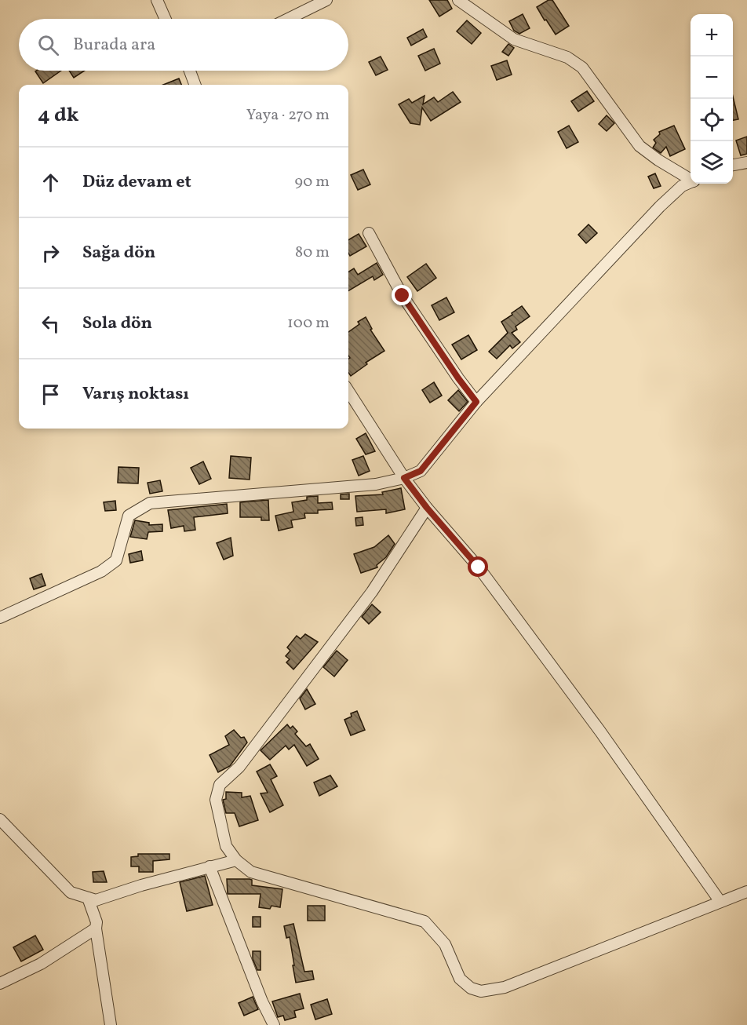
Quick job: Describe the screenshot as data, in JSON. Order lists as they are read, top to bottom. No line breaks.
{"page":{"map_buttons":["+","−"],"search":"Burada ara","heading":["4 dk","Yaya · 270 m"],"list":[["Düz devam et","90 m"],["Sağa dön","80 m"],["Sola dön","100 m"],"Varış noktası"]}}
